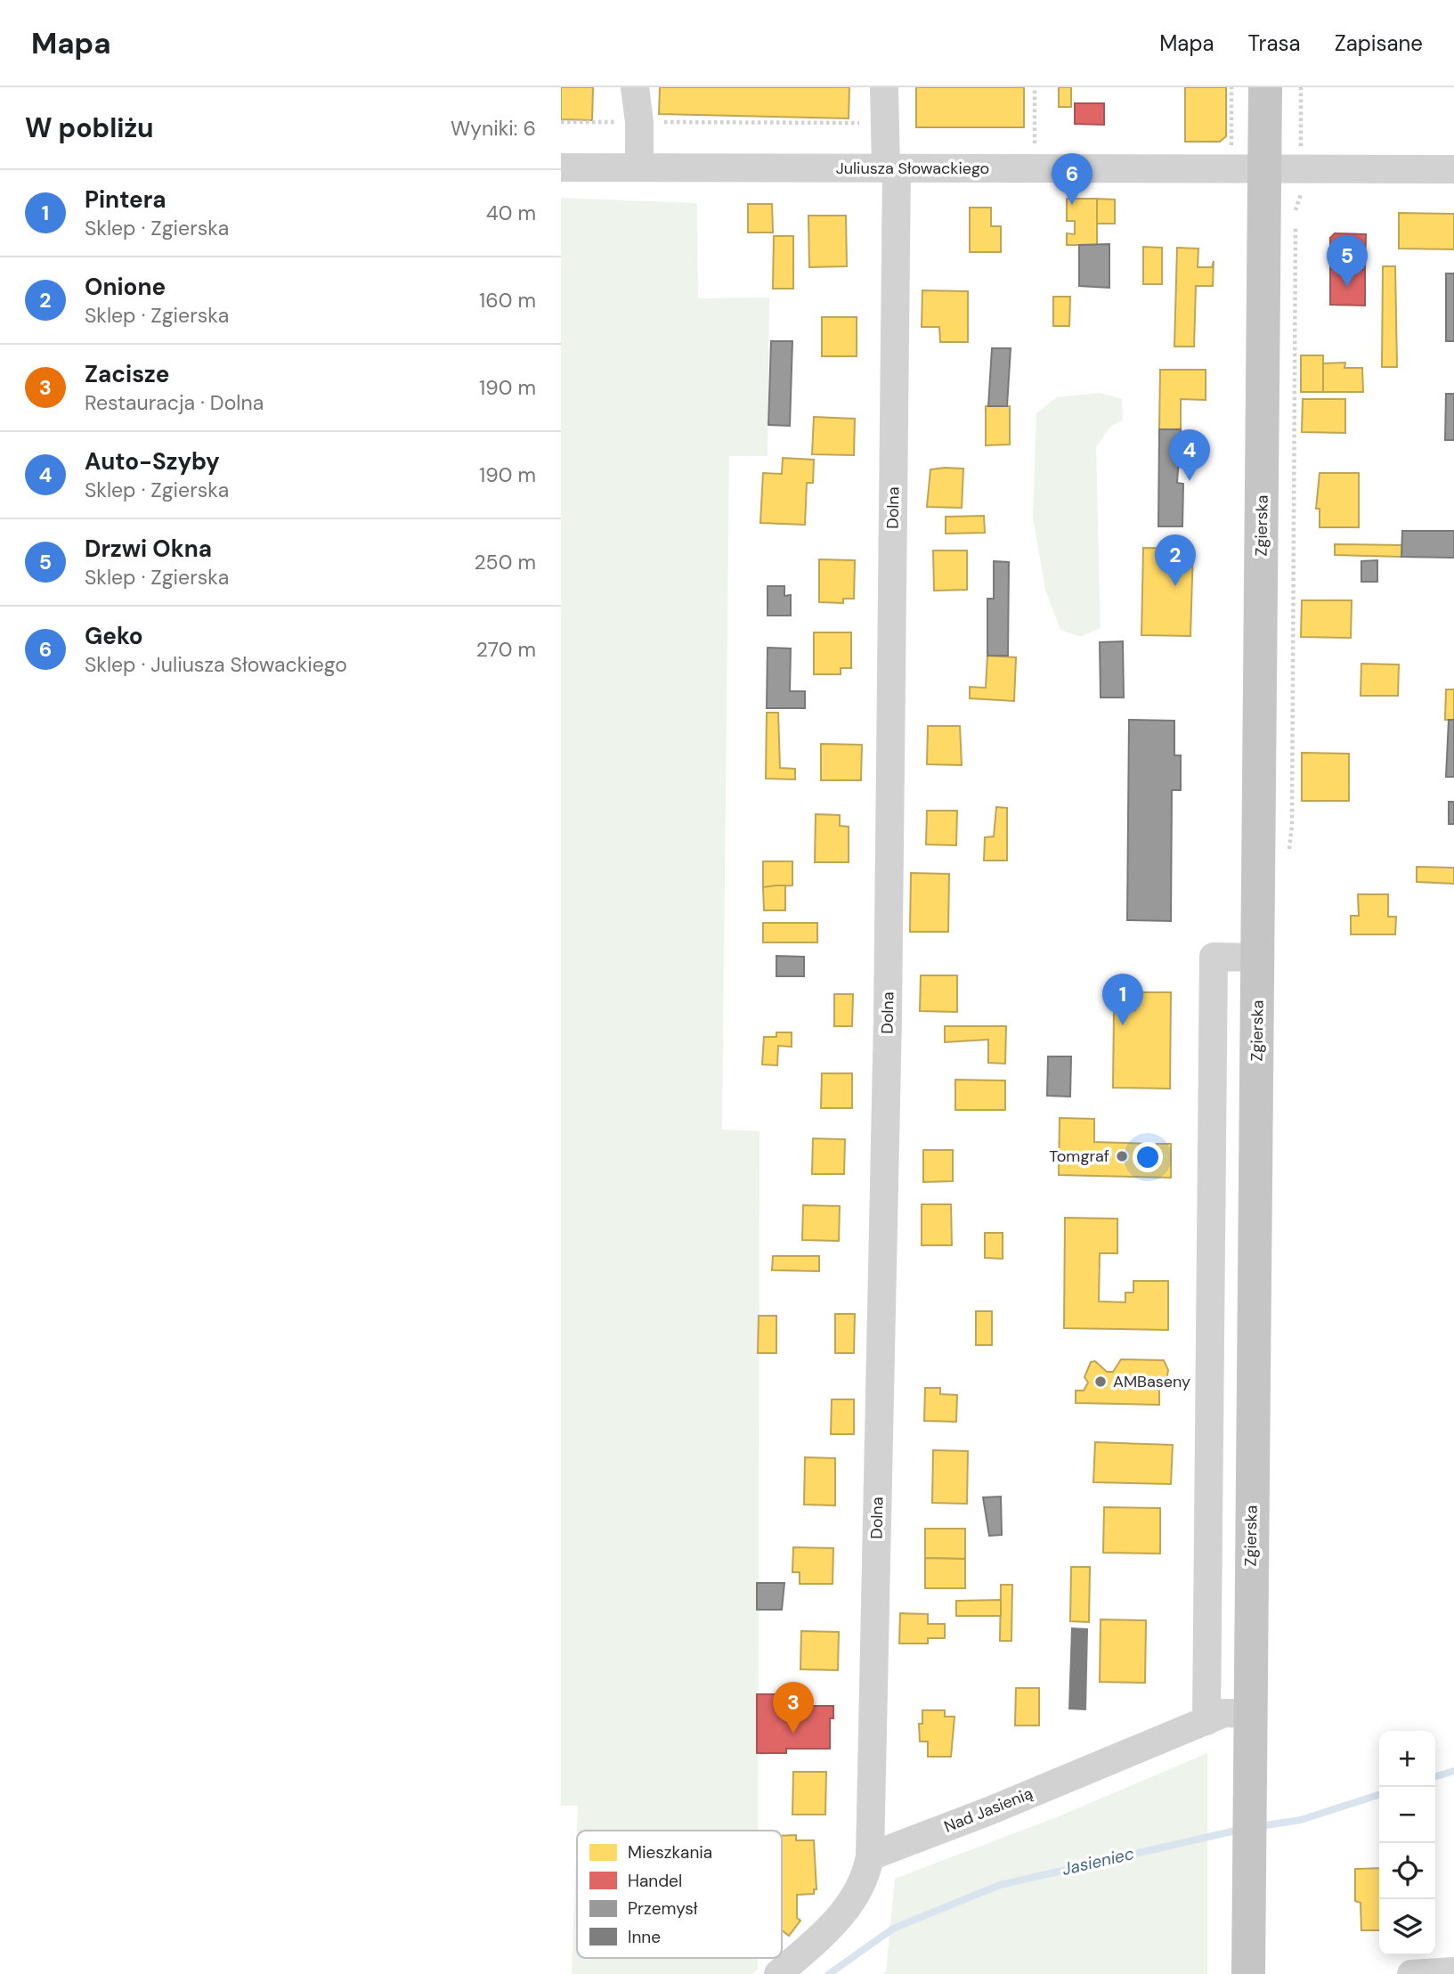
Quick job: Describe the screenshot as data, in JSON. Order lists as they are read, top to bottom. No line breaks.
{"streets":{"main road":["Zgierska"],"street":["Juliusza Słowackiego","Dolna","Nad Jasienią"]},"crossings":[["Juliusza Słowackiego","Dolna"],["Juliusza Słowackiego","Zgierska"],["Dolna","Nad Jasienią"],["Zgierska","Nad Jasienią"]],"water":["Jasieniec"],"places":["Tomgraf","AMBaseny"],"legend":["Mieszkania","Handel","Przemysł","Inne"],"page":{"header":"Mapa","nav":["Mapa","Trasa","Zapisane"],"heading":["W pobliżu","Wyniki: 6"],"pins":["6","5","4","2","1","3"],"list":[{"mark":"1","name":"Pintera","note":"Sklep · Zgierska","value":"40 m"},{"mark":"2","name":"Onione","note":"Sklep · Zgierska","value":"160 m"},{"mark":"3","name":"Zacisze","note":"Restauracja · Dolna","value":"190 m"},{"mark":"4","name":"Auto-Szyby","note":"Sklep · Zgierska","value":"190 m"},{"mark":"5","name":"Drzwi Okna","note":"Sklep · Zgierska","value":"250 m"},{"mark":"6","name":"Geko","note":"Sklep · Juliusza Słowackiego","value":"270 m"}],"map_buttons":["+","−"]}}
